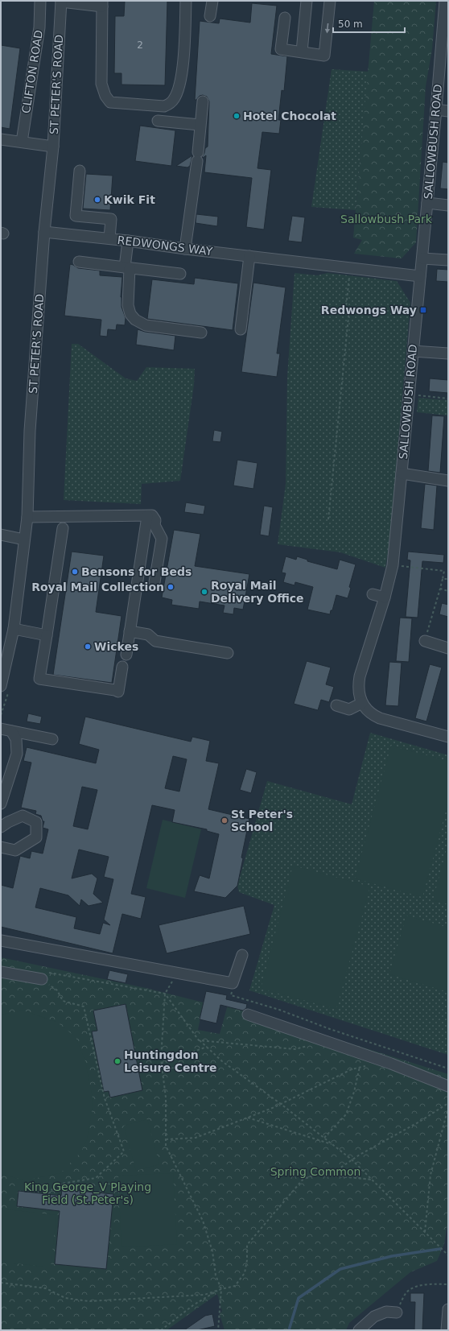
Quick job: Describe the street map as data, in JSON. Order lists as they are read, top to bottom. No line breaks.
{"streets":{"street":["CLIFTON ROAD","ST PETER'S ROAD","SALLOWBUSH ROAD","REDWONGS WAY"]},"crossings":[["ST PETER'S ROAD","REDWONGS WAY"],["SALLOWBUSH ROAD","REDWONGS WAY"]],"parks":["Sallowbush Park","Spring Common","King George_V Playing Field (St.Peter's)"],"places":{"other":["Hotel Chocolat","Kwik Fit","Bensons for Beds","Royal Mail Collection","Royal Mail Delivery Office","Wickes","St Peter's School","Huntingdon Leisure Centre"],"transit":["Redwongs Way"]},"house_numbers":["2"],"scale_bar":"50 m"}
